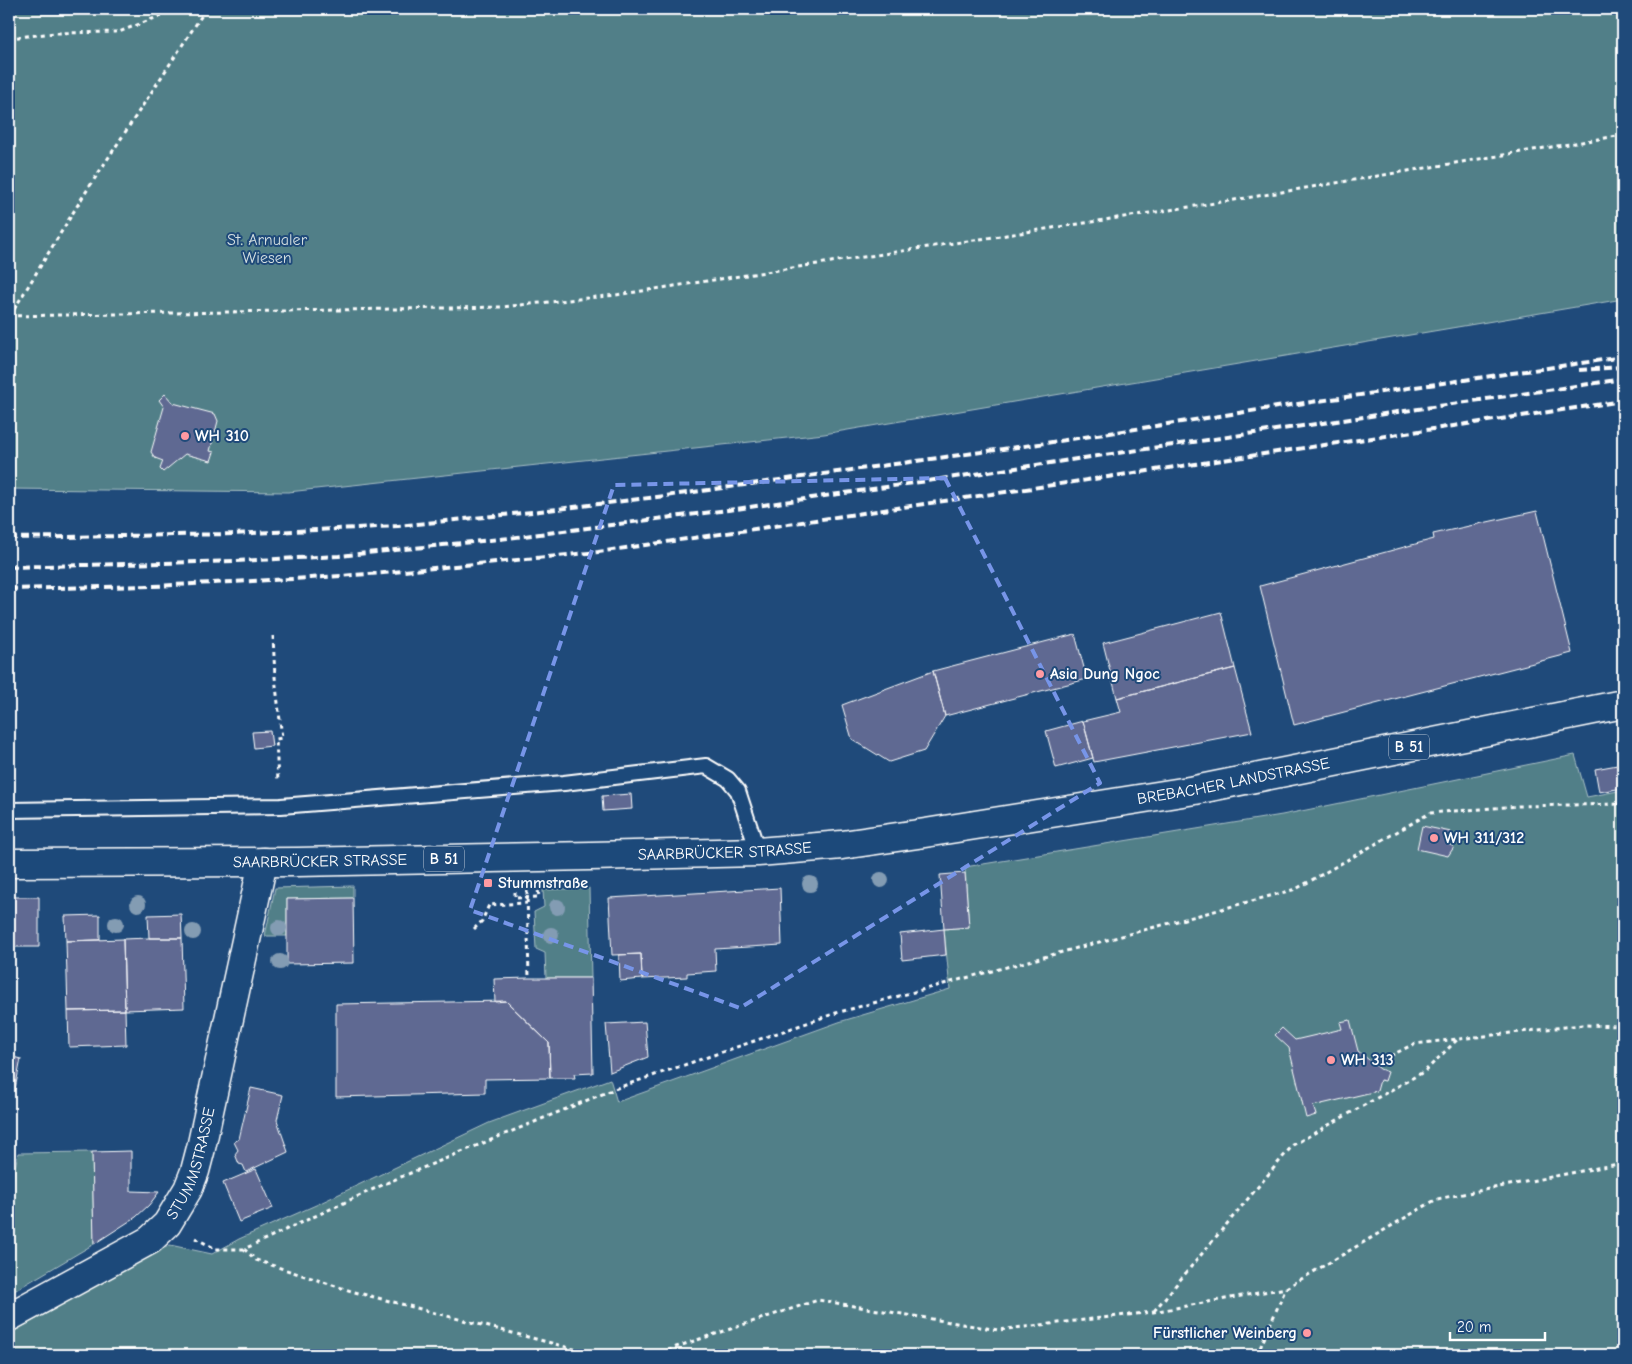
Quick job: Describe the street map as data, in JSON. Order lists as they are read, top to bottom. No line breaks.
{"streets":{"main road":["B 51","BREBACHER LANDSTRASSE","SAARBRÜCKER STRASSE","STUMMSTRASSE"]},"crossings":[["BREBACHER LANDSTRASSE","SAARBRÜCKER STRASSE"],["SAARBRÜCKER STRASSE","STUMMSTRASSE"]],"parks":["St. Arnualer Wiesen"],"places":{"other":["WH 310","Asia Dung Ngoc","WH 311/312","WH 313","Fürstlicher Weinberg"],"transit":["Stummstraße"]},"scale_bar":"20 m"}
